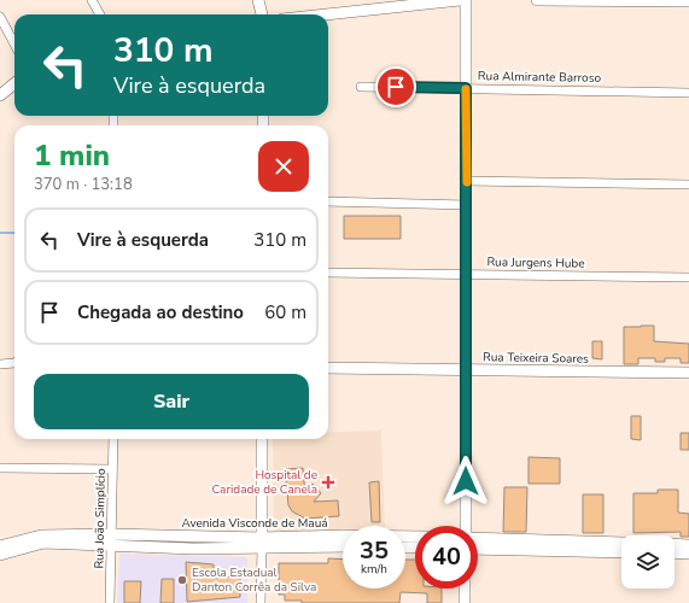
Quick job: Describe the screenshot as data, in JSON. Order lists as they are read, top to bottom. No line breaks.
{"streets":{"main road":["Rua Teixeira Soares","Avenida Visconde de Mauá"],"street":["Rua Almirante Barroso","Rua Jurgens Hube","Rua João Simplício"]},"crossings":[["Rua João Simplício","Avenida Visconde de Mauá"]],"places":{"health":["Hospital de Caridade de Canela"],"other":["Escola Estadual Danton Corrêa da Silva"]},"page":{"turn":["310 m","Vire à esquerda"],"heading":["1 min","370 m · 13:18"],"list":[{"name":"Vire à esquerda","value":"310 m"},{"name":"Chegada ao destino","value":"60 m"}],"buttons":"Sair","speed":"35 km/h","limit":"40"}}
